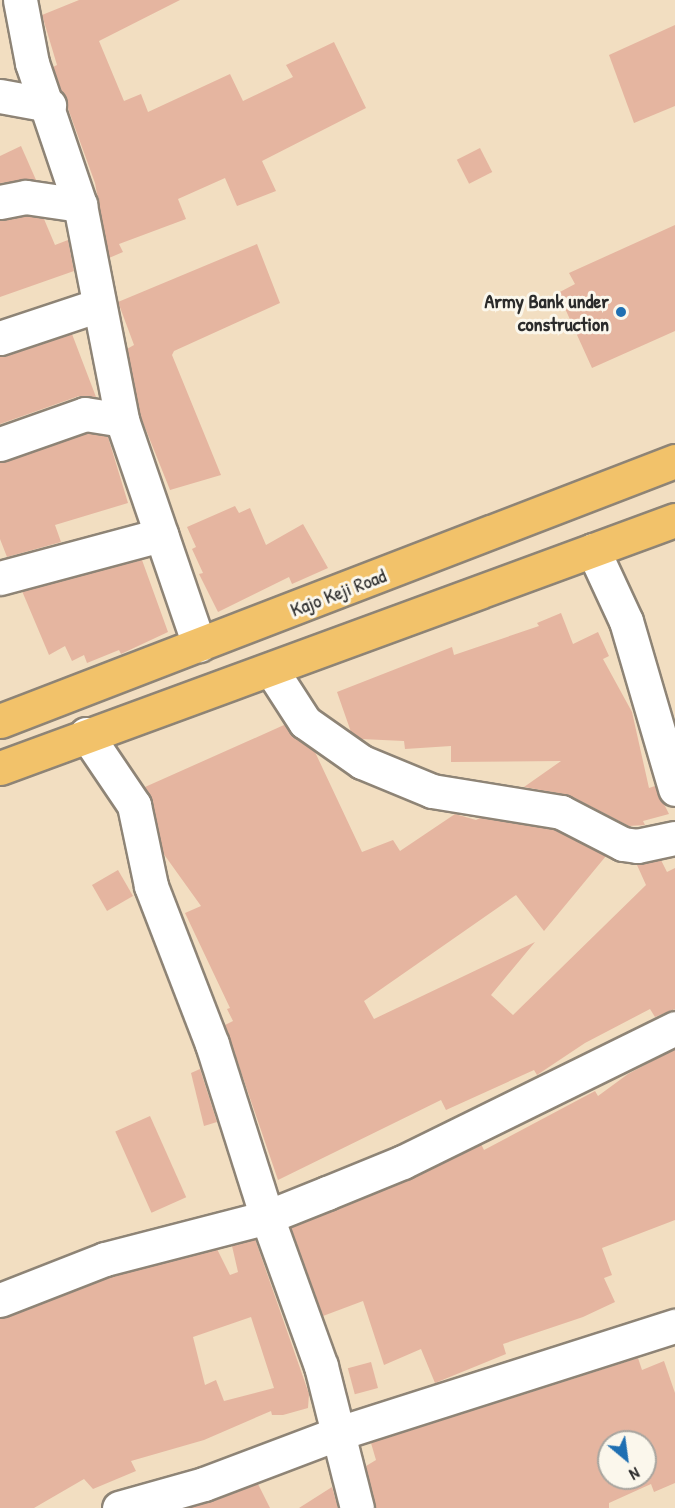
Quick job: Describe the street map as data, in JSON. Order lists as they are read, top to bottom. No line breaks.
{"streets":{"main road":["Kajo Keji Road"]},"places":["Army Bank under construction"],"north":"bottom right"}
